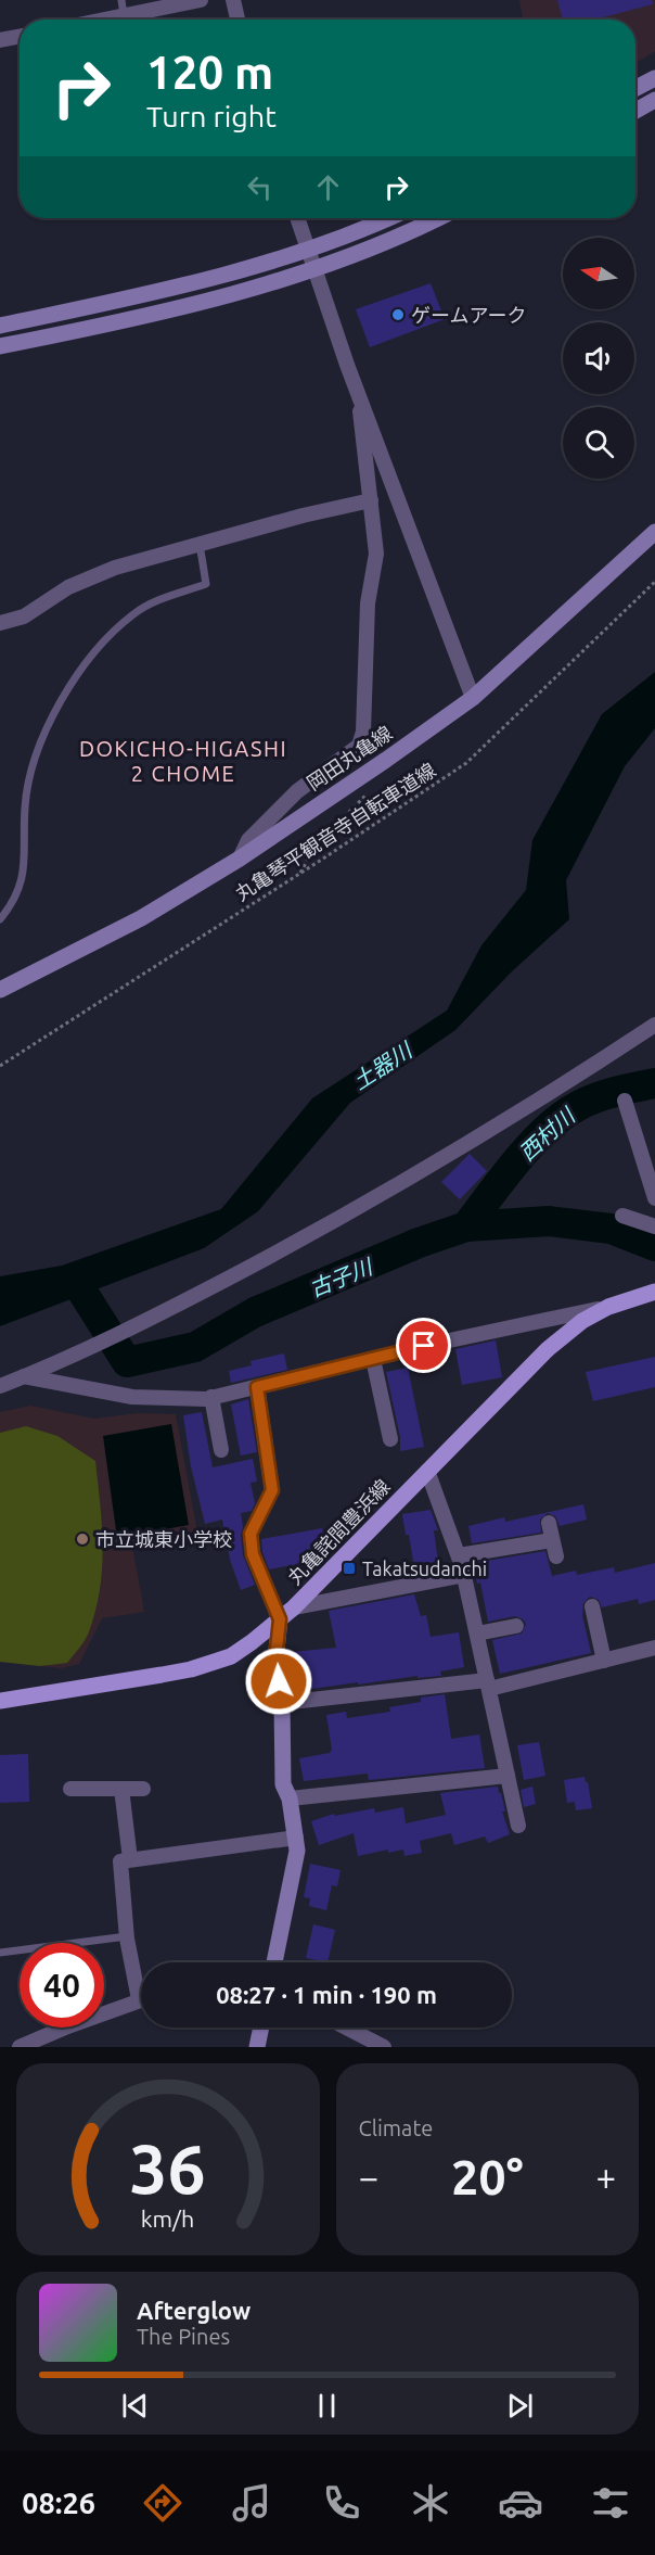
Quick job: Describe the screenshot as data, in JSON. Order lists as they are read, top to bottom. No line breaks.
{"streets":{"main road":["丸亀詫間豊浜線"],"street":["岡田丸亀線"],"path":["丸亀琴平観音寺自転車道線"]},"districts":["DOKICHO-HIGASHI 2 CHOME"],"water":["土器川","西村川","古子川"],"places":{"other":["ゲームアーク","市立城東小学校"],"transit":["Takatsudanchi"]},"north":"left","page":{"turn":["120 m","Turn right"],"limit":"40","trip":"08:27 · 1 min · 190 m","tile":"Climate","heat":["−","20°","+"],"song":["Afterglow","The Pines"],"tabs":"08:26","gauge":["36","km/h"]}}
